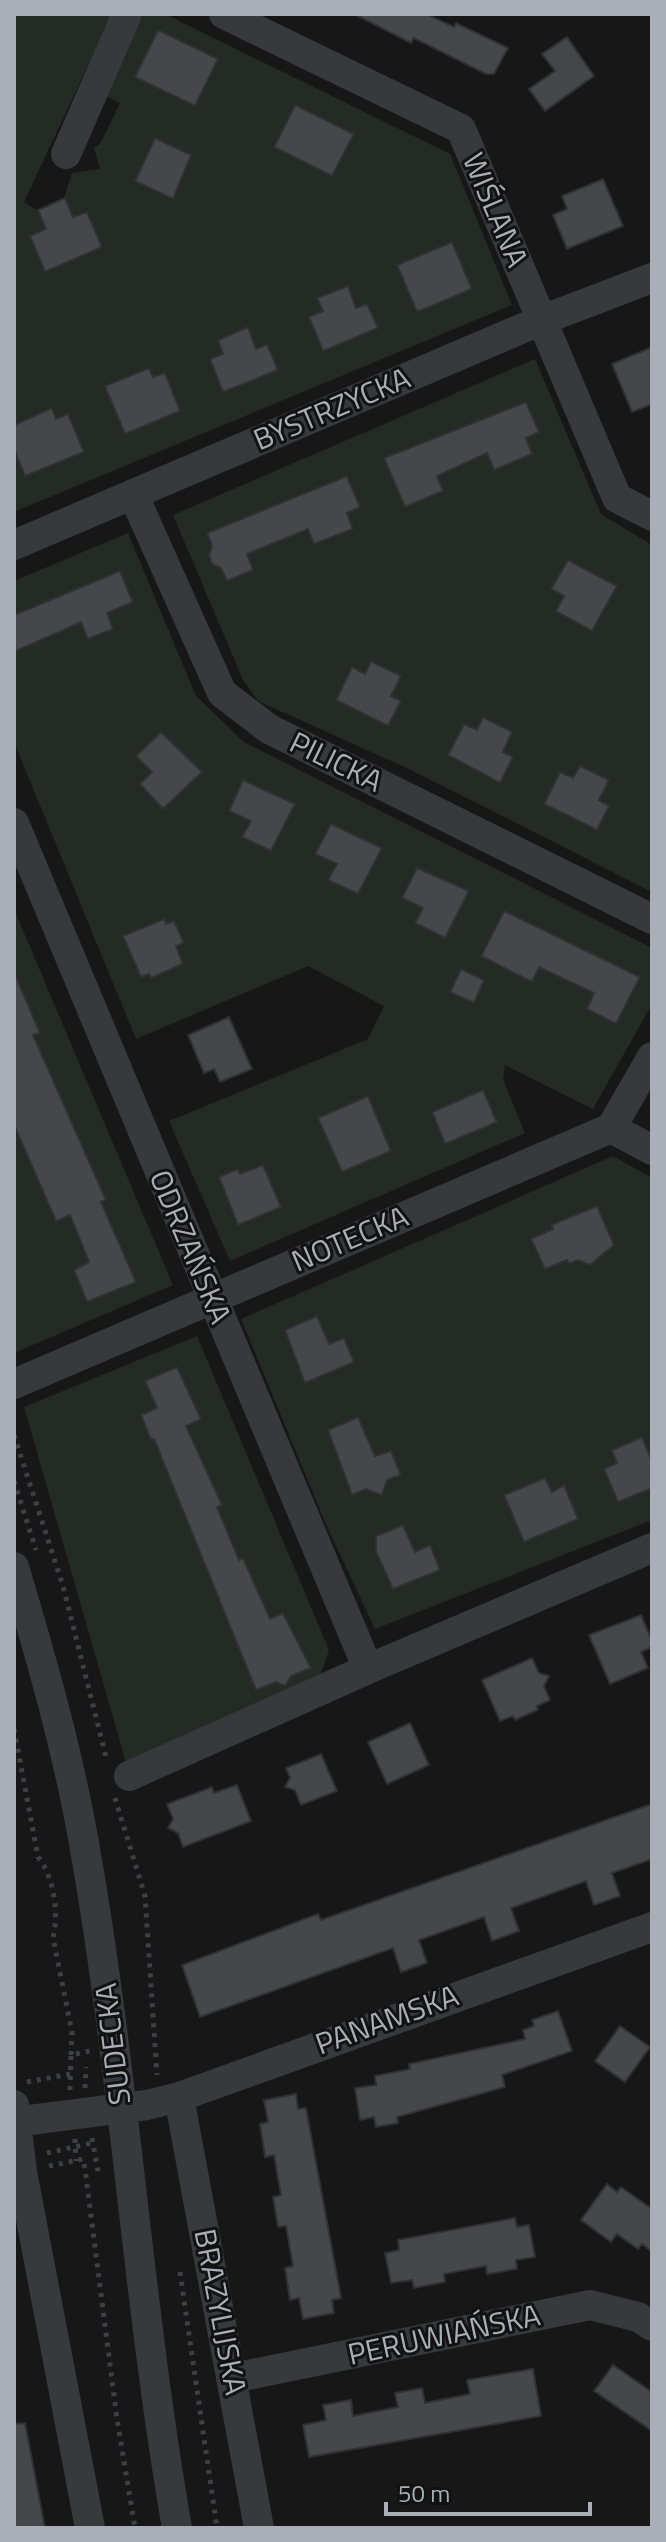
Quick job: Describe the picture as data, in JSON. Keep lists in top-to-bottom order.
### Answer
{
  "streets": {
    "street": [
      "WIŚLANA",
      "BYSTRZYCKA",
      "PILICKA",
      "NOTECKA",
      "ODRZAŃSKA",
      "PANAMSKA",
      "SUDECKA",
      "BRAZYLIJSKA",
      "PERUWIAŃSKA"
    ]
  },
  "crossings": [
    ["WIŚLANA", "BYSTRZYCKA"],
    ["BYSTRZYCKA", "PILICKA"],
    ["NOTECKA", "ODRZAŃSKA"],
    ["PANAMSKA", "SUDECKA"],
    ["PANAMSKA", "BRAZYLIJSKA"],
    ["BRAZYLIJSKA", "PERUWIAŃSKA"]
  ],
  "scale_bar": "50 m"
}
